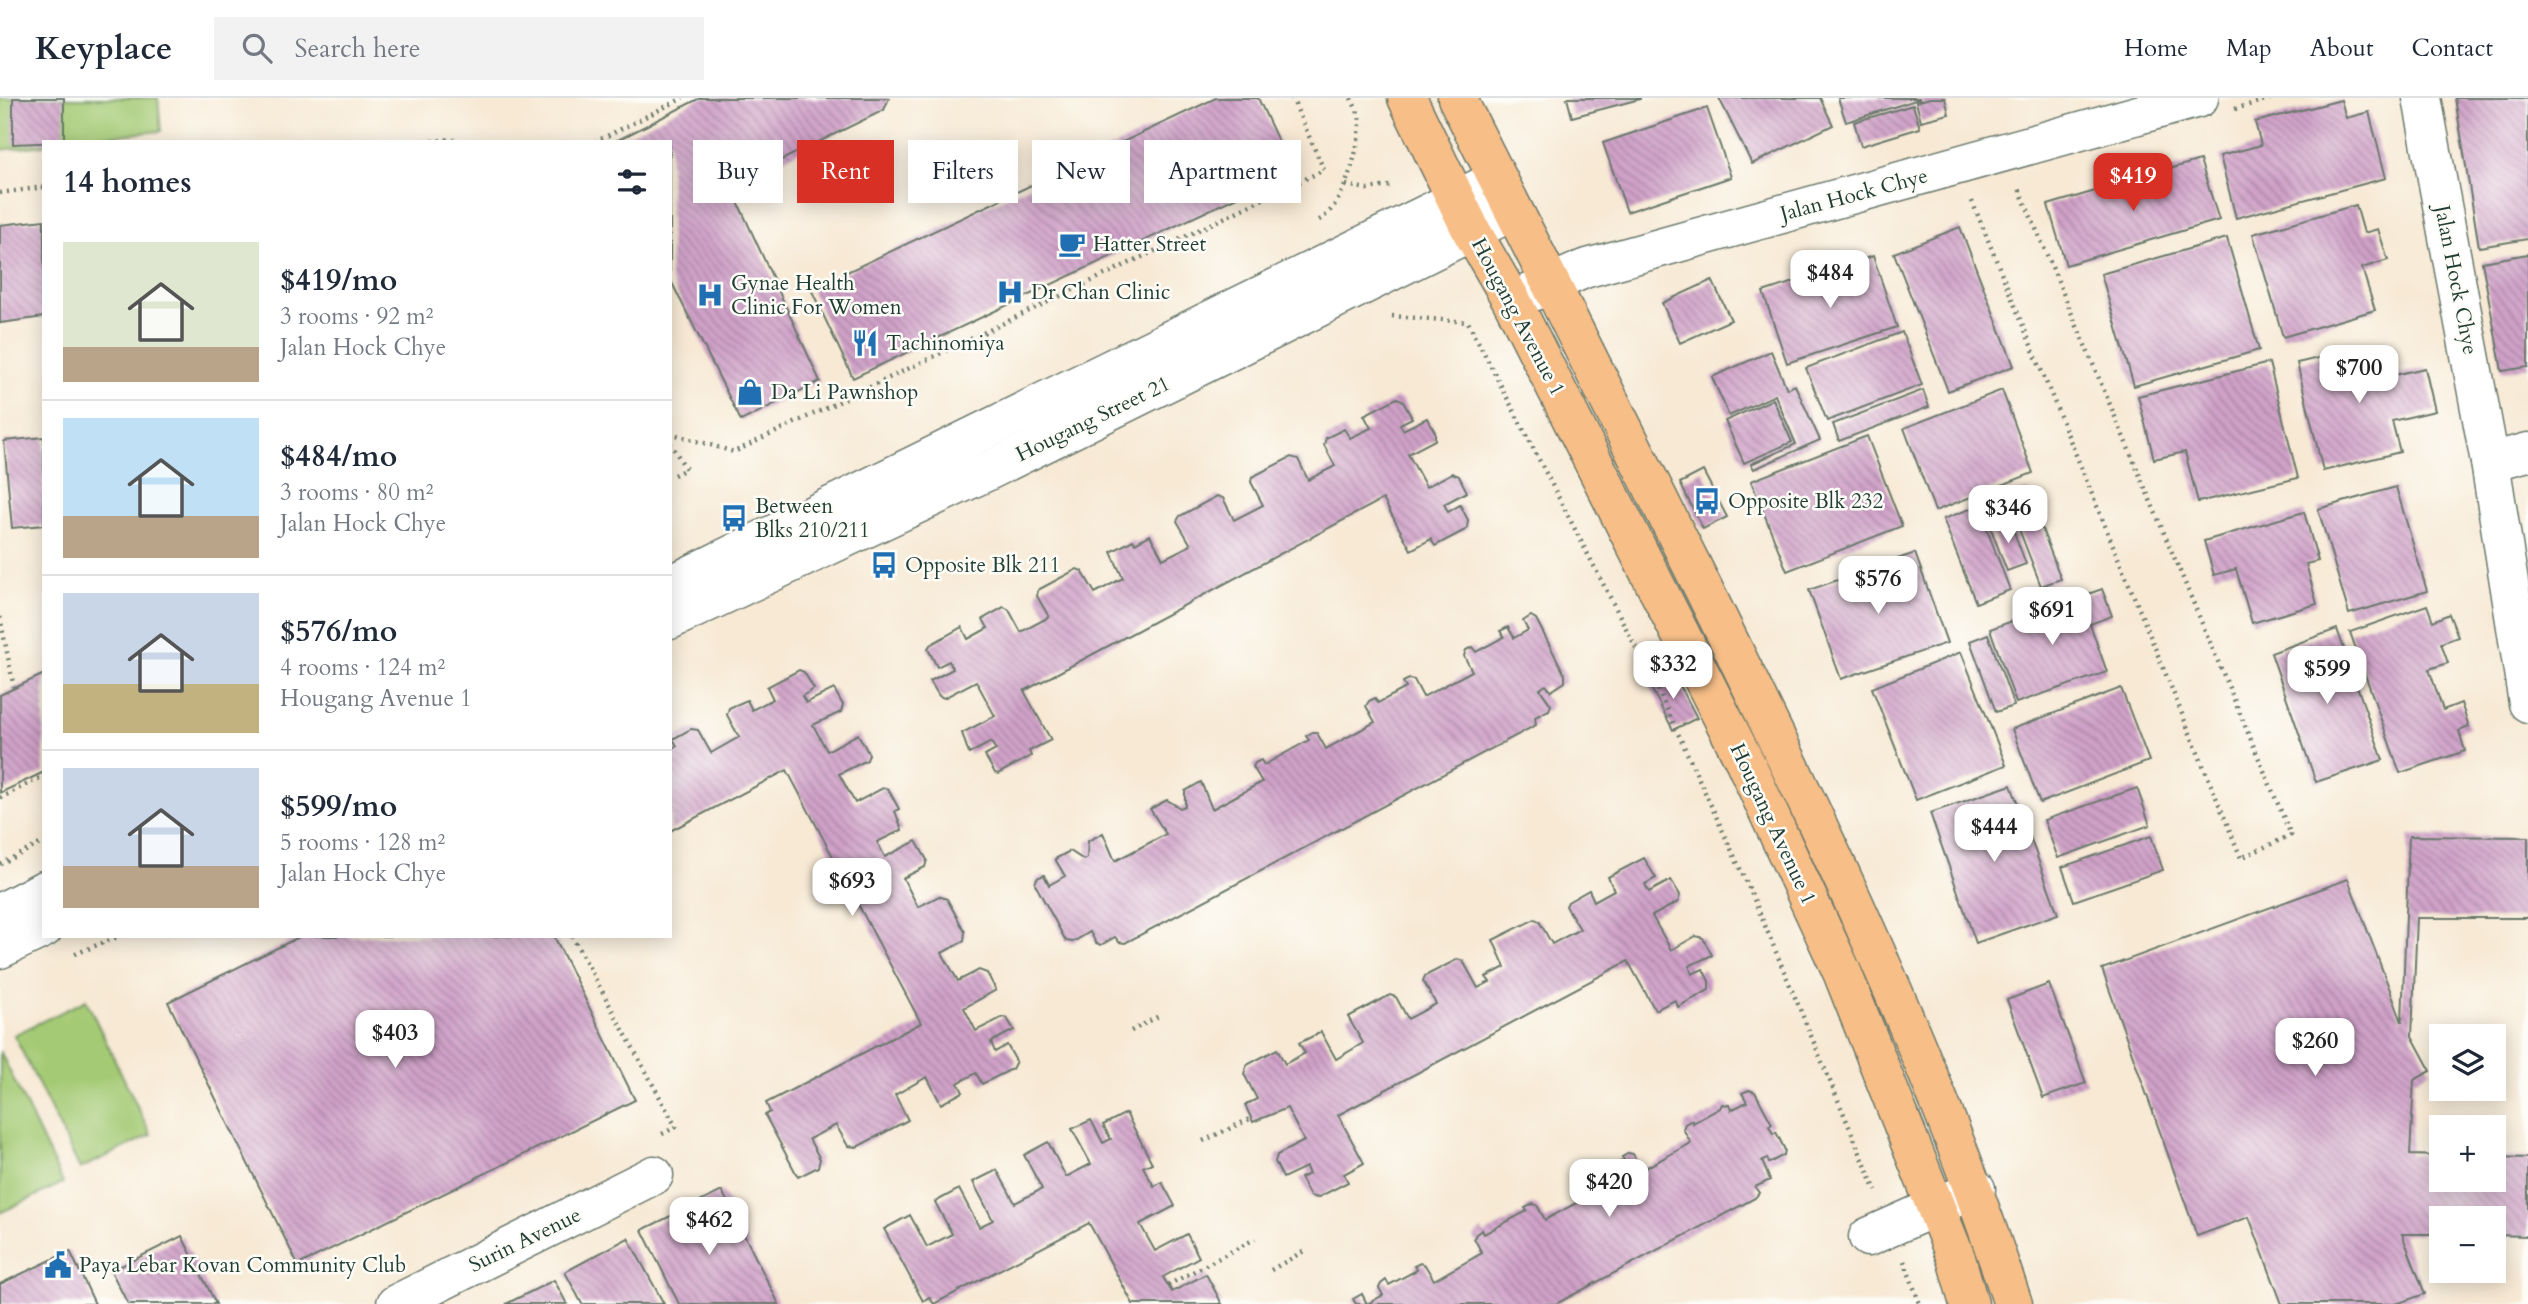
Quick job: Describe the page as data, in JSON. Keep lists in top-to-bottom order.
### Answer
{
  "streets": {
    "main road": ["Hougang Avenue 1"],
    "street": ["Jalan Hock Chye", "Hougang Street 21", "Surin Avenue"]
  },
  "crossings": [
    ["Jalan Hock Chye", "Hougang Avenue 1"],
    ["Hougang Avenue 1", "Hougang Street 21"]
  ],
  "places": {
    "cafe": ["Hatter Street"],
    "hospital": ["Dr Chan Clinic", "Gynae Health Clinic For Women"],
    "restaurant": ["Tachinomiya"],
    "shop": ["Da Li Pawnshop"],
    "bus stop": ["Opposite Blk 232", "Between Blks 210/211", "Opposite Blk 211"],
    "public building": ["Paya Lebar Kovan Community Club"]
  },
  "page": {
    "header": "Keyplace",
    "search": "Search here",
    "nav": [
      "Home",
      "Map",
      "About",
      "Contact"
    ],
    "chip": [
      "Buy",
      "Rent",
      "Filters",
      "New",
      "Apartment"
    ],
    "heading": "14 homes",
    "price": [
      "$419",
      "$484",
      "$700",
      "$346",
      "$576",
      "$691",
      "$332",
      "$599",
      "$444",
      "$693",
      "$403",
      "$260",
      "$420",
      "$462"
    ],
    "list": [
      {
        "name": "$419/mo",
        "note": "3 rooms · 92 m² · Jalan Hock Chye"
      },
      {
        "name": "$484/mo",
        "note": "3 rooms · 80 m² · Jalan Hock Chye"
      },
      {
        "name": "$576/mo",
        "note": "4 rooms · 124 m² · Hougang Avenue 1"
      },
      {
        "name": "$599/mo",
        "note": "5 rooms · 128 m² · Jalan Hock Chye"
      }
    ],
    "map_buttons": ["+", "−"]
  }
}
